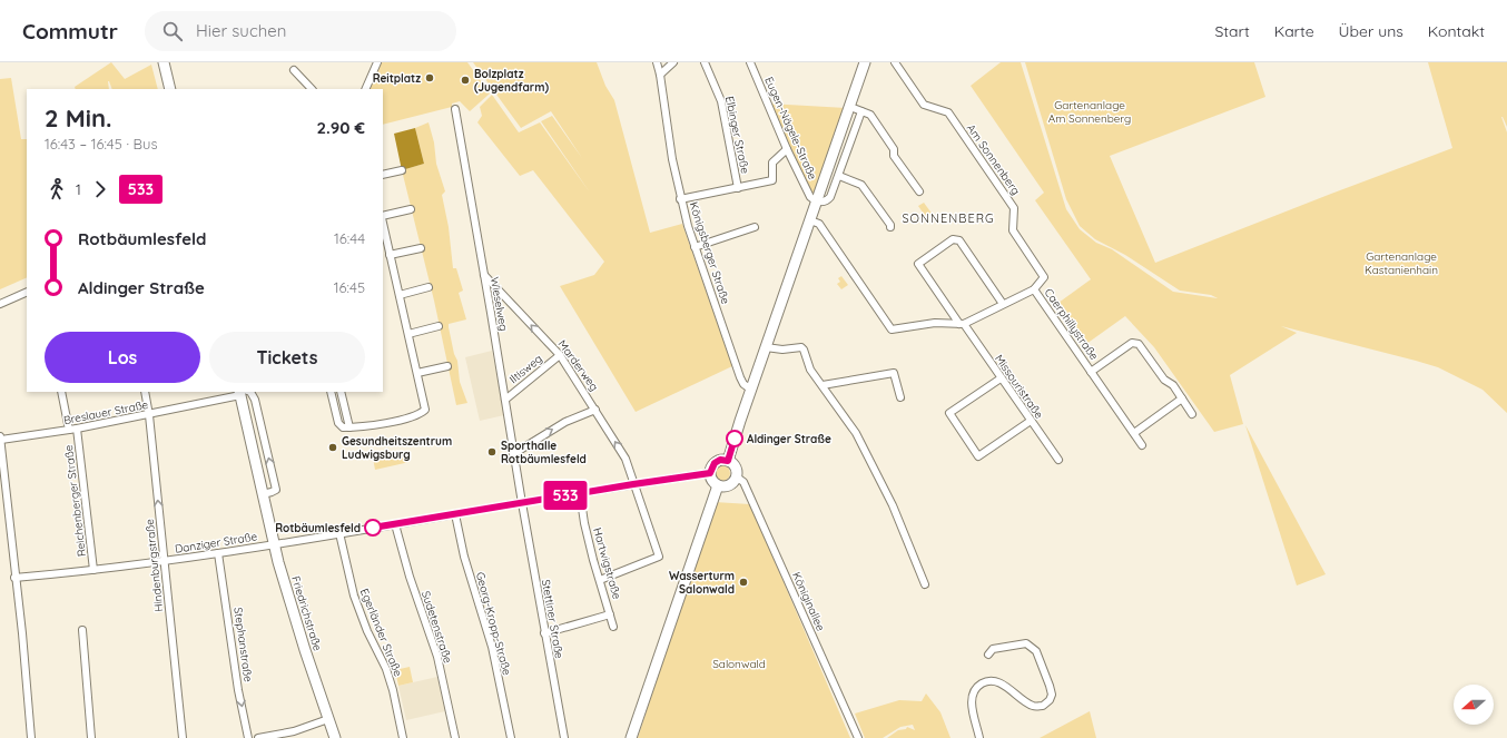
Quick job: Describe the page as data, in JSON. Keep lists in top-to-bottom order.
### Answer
{
  "streets": {
    "main road": ["Friedrichstraße"],
    "street": [
      "Eugen-Nägele-Straße",
      "Elbinger Straße",
      "Am Sonnenberg",
      "Königsberger Straße",
      "Wieselweg",
      "Caerphillystraße",
      "Marderweg",
      "Iltisweg",
      "Missouristraße",
      "Breslauer Straße",
      "Reichenberger Straße",
      "Danziger Straße",
      "Hartwigstraße",
      "Hindenburgstraße",
      "Königinallee",
      "Stettiner Straße",
      "Georg-Kropp-Straße",
      "Sudetenstraße",
      "Egerländer Straße",
      "Stephanstraße"
    ]
  },
  "crossings": [
    ["Am Sonnenberg", "Caerphillystraße"],
    ["Wieselweg", "Marderweg"],
    ["Wieselweg", "Iltisweg"],
    ["Wieselweg", "Danziger Straße"],
    ["Wieselweg", "Stettiner Straße"],
    ["Marderweg", "Iltisweg"],
    ["Marderweg", "Danziger Straße"],
    ["Marderweg", "Hartwigstraße"],
    ["Breslauer Straße", "Reichenberger Straße"],
    ["Breslauer Straße", "Hindenburgstraße"],
    ["Breslauer Straße", "Friedrichstraße"],
    ["Reichenberger Straße", "Danziger Straße"],
    ["Danziger Straße", "Hartwigstraße"],
    ["Danziger Straße", "Hindenburgstraße"],
    ["Danziger Straße", "Königinallee"],
    ["Danziger Straße", "Friedrichstraße"],
    ["Danziger Straße", "Stettiner Straße"],
    ["Danziger Straße", "Georg-Kropp-Straße"],
    ["Danziger Straße", "Sudetenstraße"],
    ["Danziger Straße", "Egerländer Straße"],
    ["Danziger Straße", "Stephanstraße"],
    ["Hartwigstraße", "Stettiner Straße"]
  ],
  "one_way": ["Marderweg", "Hindenburgstraße", "Stephanstraße"],
  "districts": ["SONNENBERG"],
  "parks": ["Gartenanlage Am Sonnenberg", "Gartenanlage Kastanienhain", "Salonwald"],
  "places": [
    "Reitplatz",
    "Bolzplatz (Jugendfarm)",
    "Aldinger Straße",
    "Gesundheitszentrum Ludwigsburg",
    "Sporthalle Rotbäumlesfeld",
    "Rotbäumlesfeld",
    "Wasserturm Salonwald"
  ],
  "lines": ["bus line 533"],
  "north": "left",
  "page": {
    "header": "Commutr",
    "search": "Hier suchen",
    "nav": [
      "Start",
      "Karte",
      "Über uns",
      "Kontakt"
    ],
    "on_map": "533",
    "heading": ["2 Min.", "16:43 – 16:45 · Bus", "2.90 €"],
    "legs": ["1", "533"],
    "list": [
      {
        "name": "Rotbäumlesfeld",
        "value": "16:44"
      },
      {
        "name": "Aldinger Straße",
        "value": "16:45"
      }
    ],
    "buttons": ["Los", "Tickets"]
  }
}
